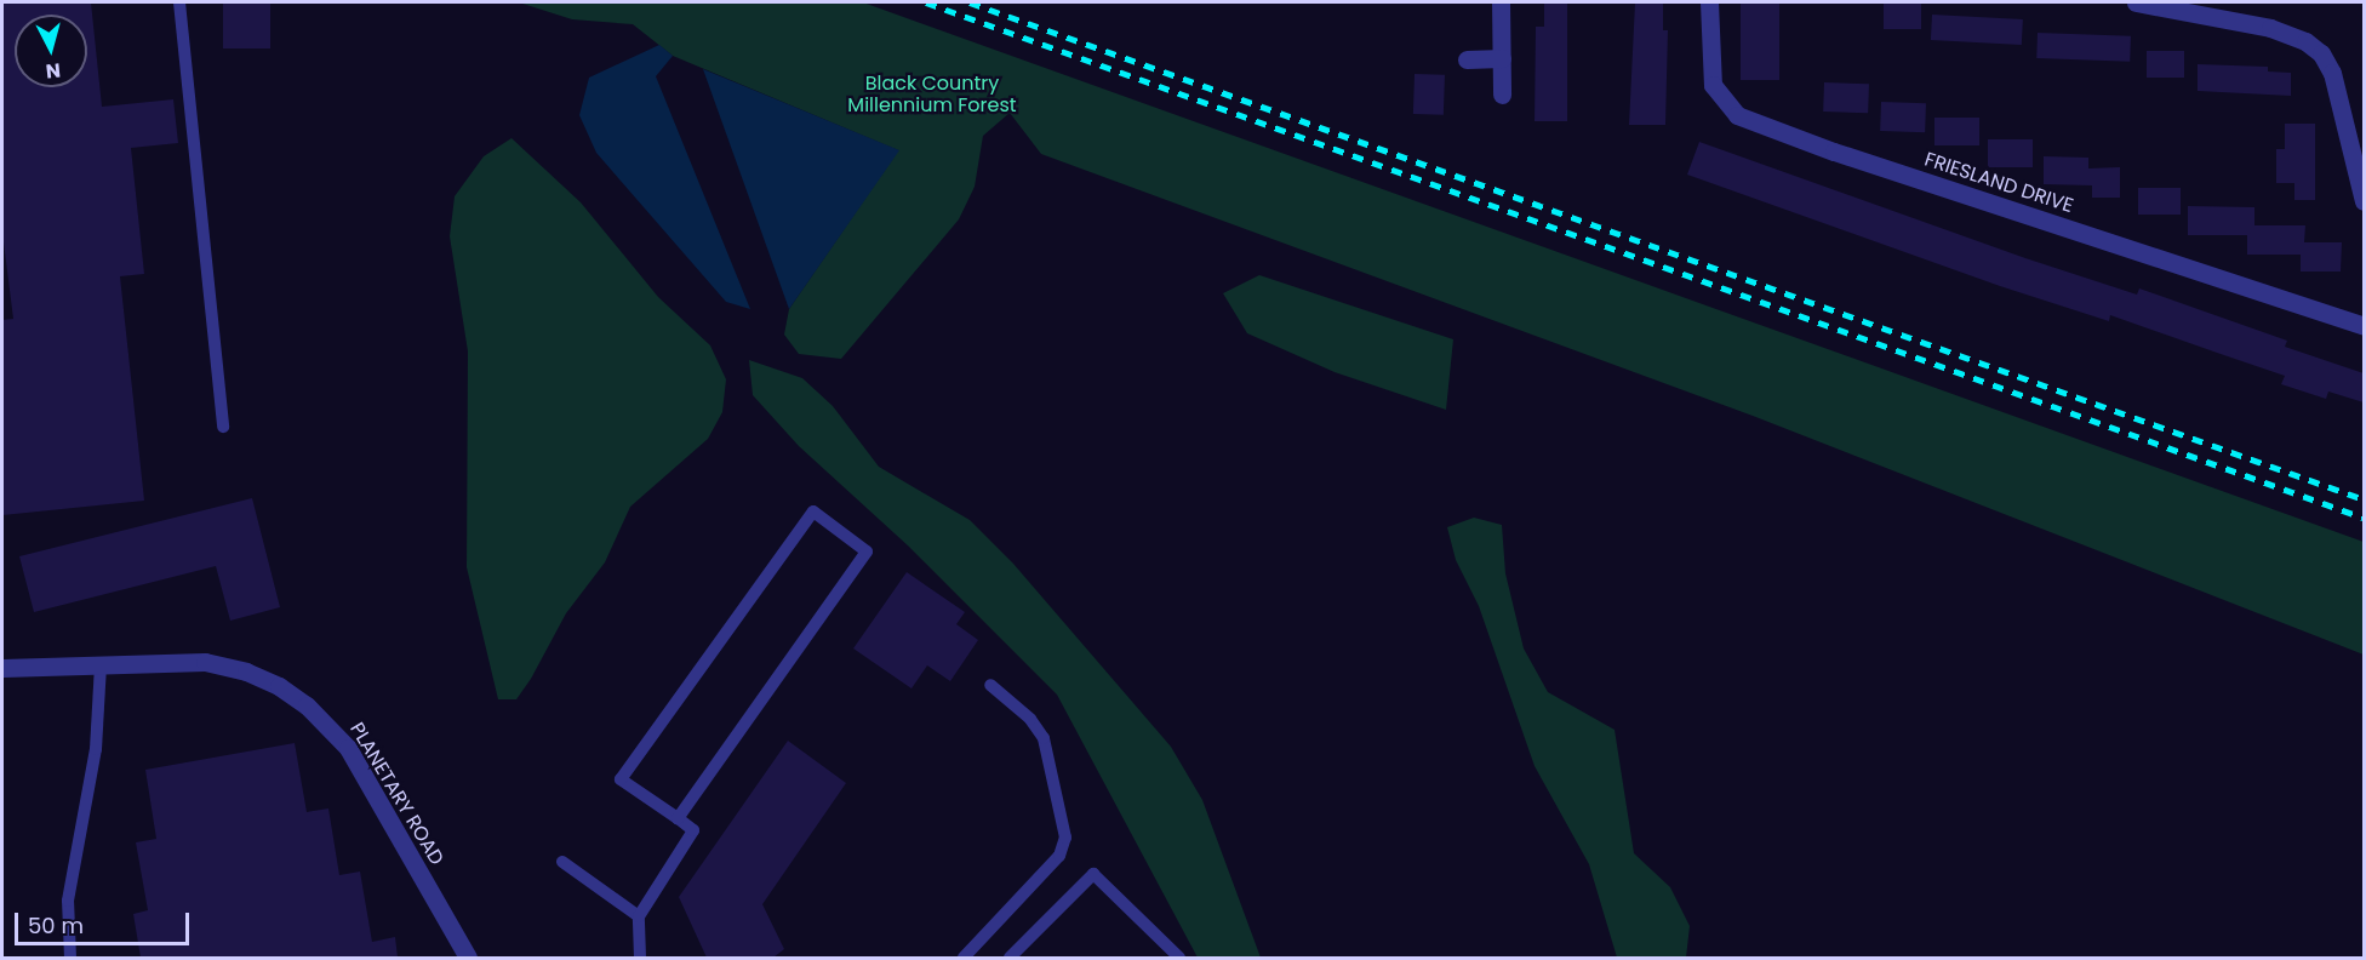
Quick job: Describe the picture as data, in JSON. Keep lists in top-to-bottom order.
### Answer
{
  "streets": {
    "street": ["FRIESLAND DRIVE", "PLANETARY ROAD"]
  },
  "parks": ["Black Country Millennium Forest"],
  "scale_bar": "50 m",
  "north": "bottom"
}
